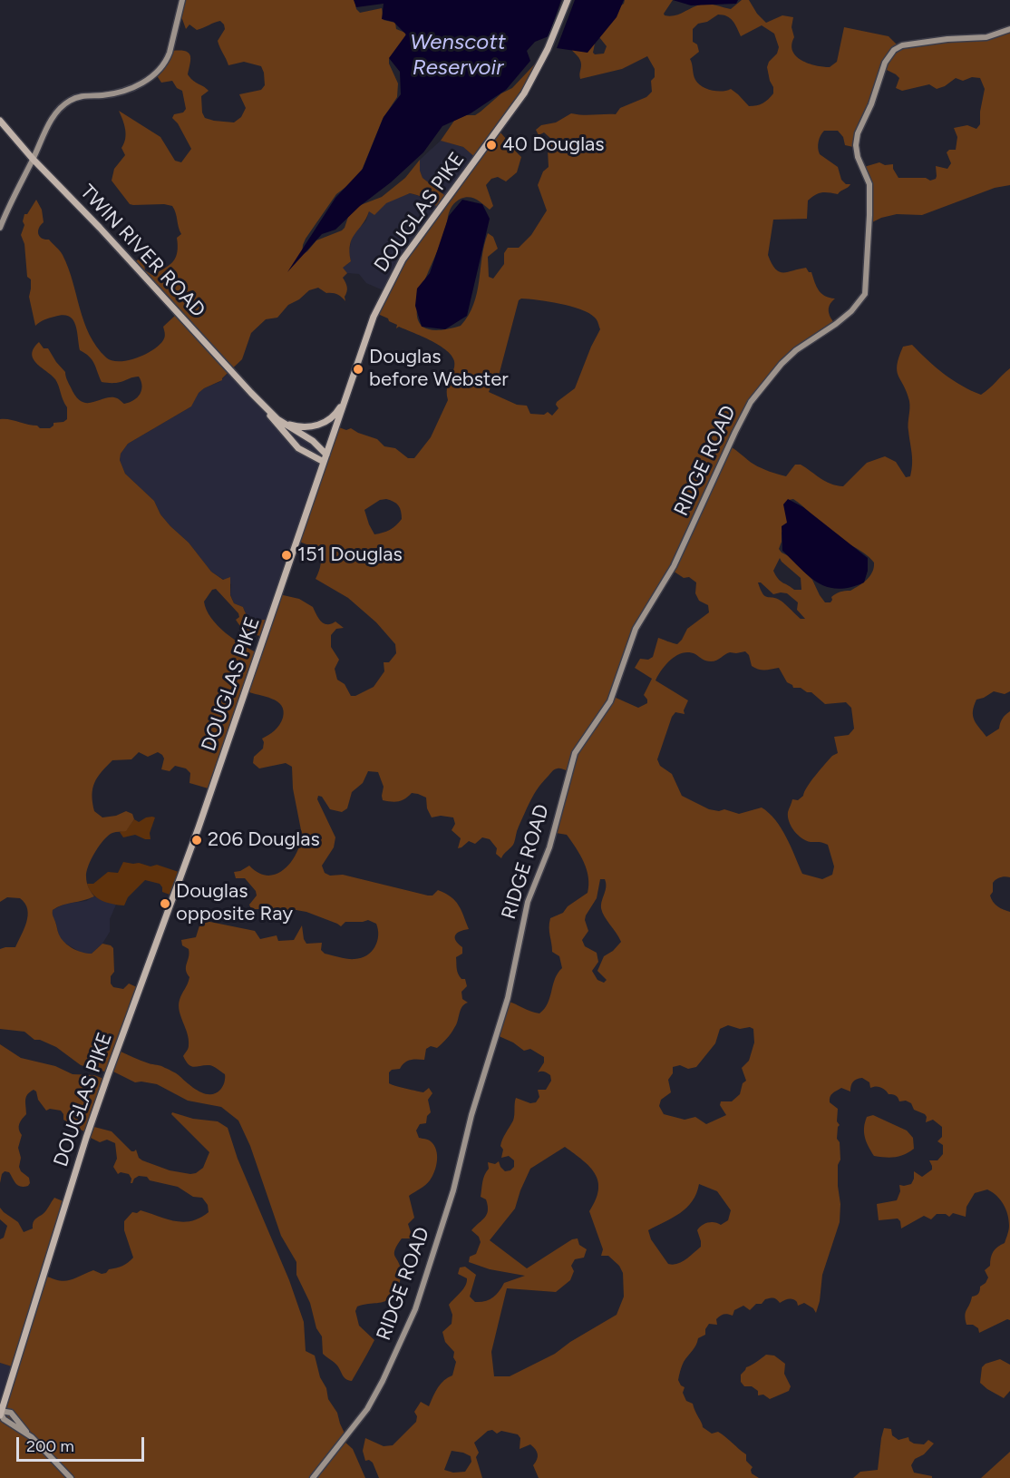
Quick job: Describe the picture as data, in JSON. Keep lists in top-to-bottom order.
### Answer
{
  "streets": {
    "main road": ["DOUGLAS PIKE", "TWIN RIVER ROAD"],
    "street": ["RIDGE ROAD"]
  },
  "crossings": [
    ["DOUGLAS PIKE", "TWIN RIVER ROAD"]
  ],
  "water": ["Wenscott Reservoir"],
  "places": [
    "40 Douglas",
    "Douglas before Webster",
    "151 Douglas",
    "206 Douglas",
    "Douglas opposite Ray"
  ],
  "scale_bar": "200 m"
}
